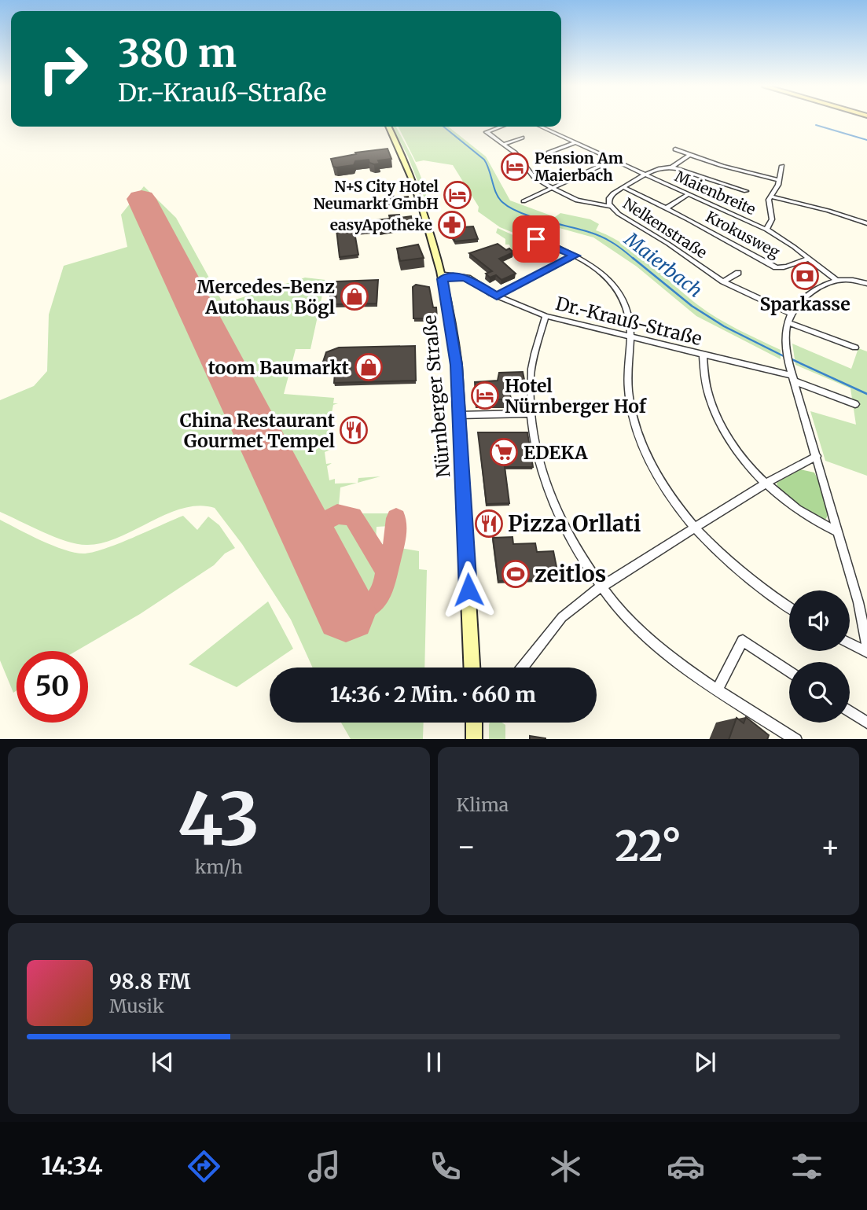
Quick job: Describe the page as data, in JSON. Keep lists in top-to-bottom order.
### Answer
{
  "streets": {
    "main road": ["Nürnberger Straße"],
    "street": [
      "Maienbreite",
      "Nelkenstraße",
      "Krokusweg",
      "Dr.-Krauß-Straße"
    ]
  },
  "crossings": [
    ["Maienbreite", "Nelkenstraße"],
    ["Maienbreite", "Krokusweg"],
    ["Nelkenstraße", "Krokusweg"],
    ["Dr.-Krauß-Straße", "Nürnberger Straße"]
  ],
  "water": ["Maierbach"],
  "places": {
    "hotel": ["Pension Am Maierbach", "N+S City Hotel Neumarkt GmbH", "Hotel Nürnberger Hof"],
    "pharmacy": ["easyApotheke"],
    "bank": ["Sparkasse"],
    "shop": ["Mercedes-Benz Autohaus Bögl", "toom Baumarkt"],
    "restaurant": ["China Restaurant Gourmet Tempel", "Pizza Orllati"],
    "supermarket": ["EDEKA"],
    "sports": ["zeitlos"]
  },
  "page": {
    "turn": ["380 m", "Dr.-Krauß-Straße"],
    "limit": "50",
    "trip": "14:36 · 2 Min. · 660 m",
    "tile": [
      ["43", "km/h"],
      "Klima"
    ],
    "heat": ["−", "22°", "+"],
    "song": ["98.8 FM", "Musik"],
    "tabs": "14:34"
  }
}
